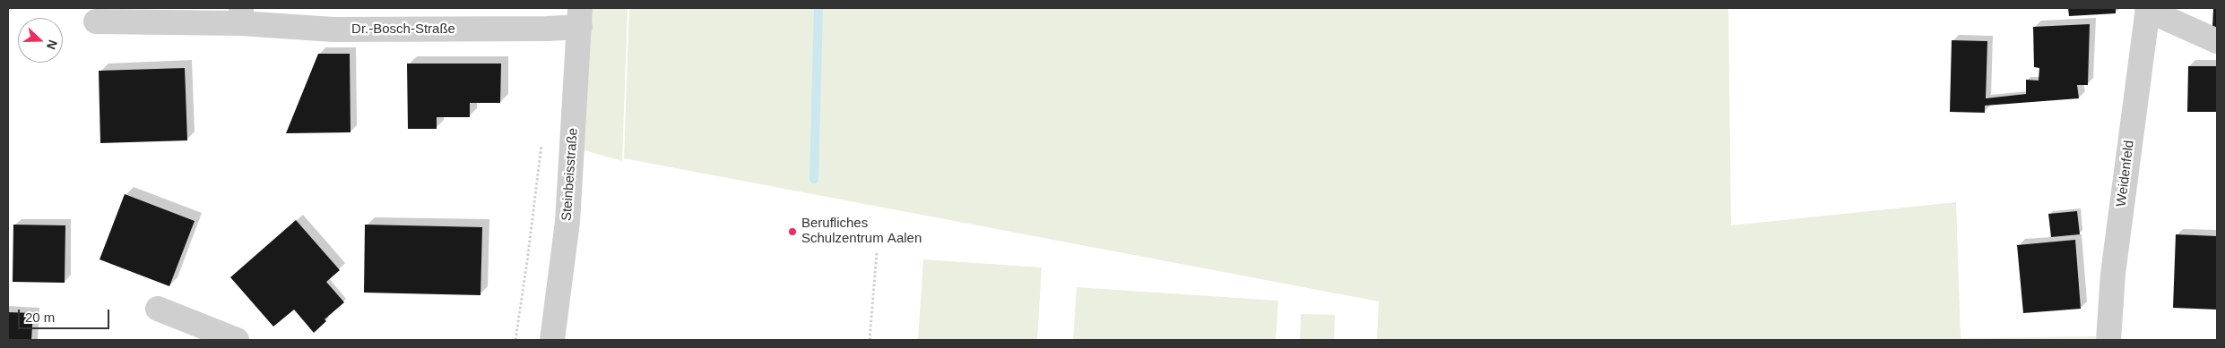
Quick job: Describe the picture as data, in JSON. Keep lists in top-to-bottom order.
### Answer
{
  "streets": {
    "street": ["Dr.-Bosch-Straße", "Weidenfeld", "Steinbeisstraße"]
  },
  "crossings": [
    ["Dr.-Bosch-Straße", "Steinbeisstraße"]
  ],
  "places": ["Berufliches Schulzentrum Aalen"],
  "scale_bar": "20 m",
  "north": "right"
}
